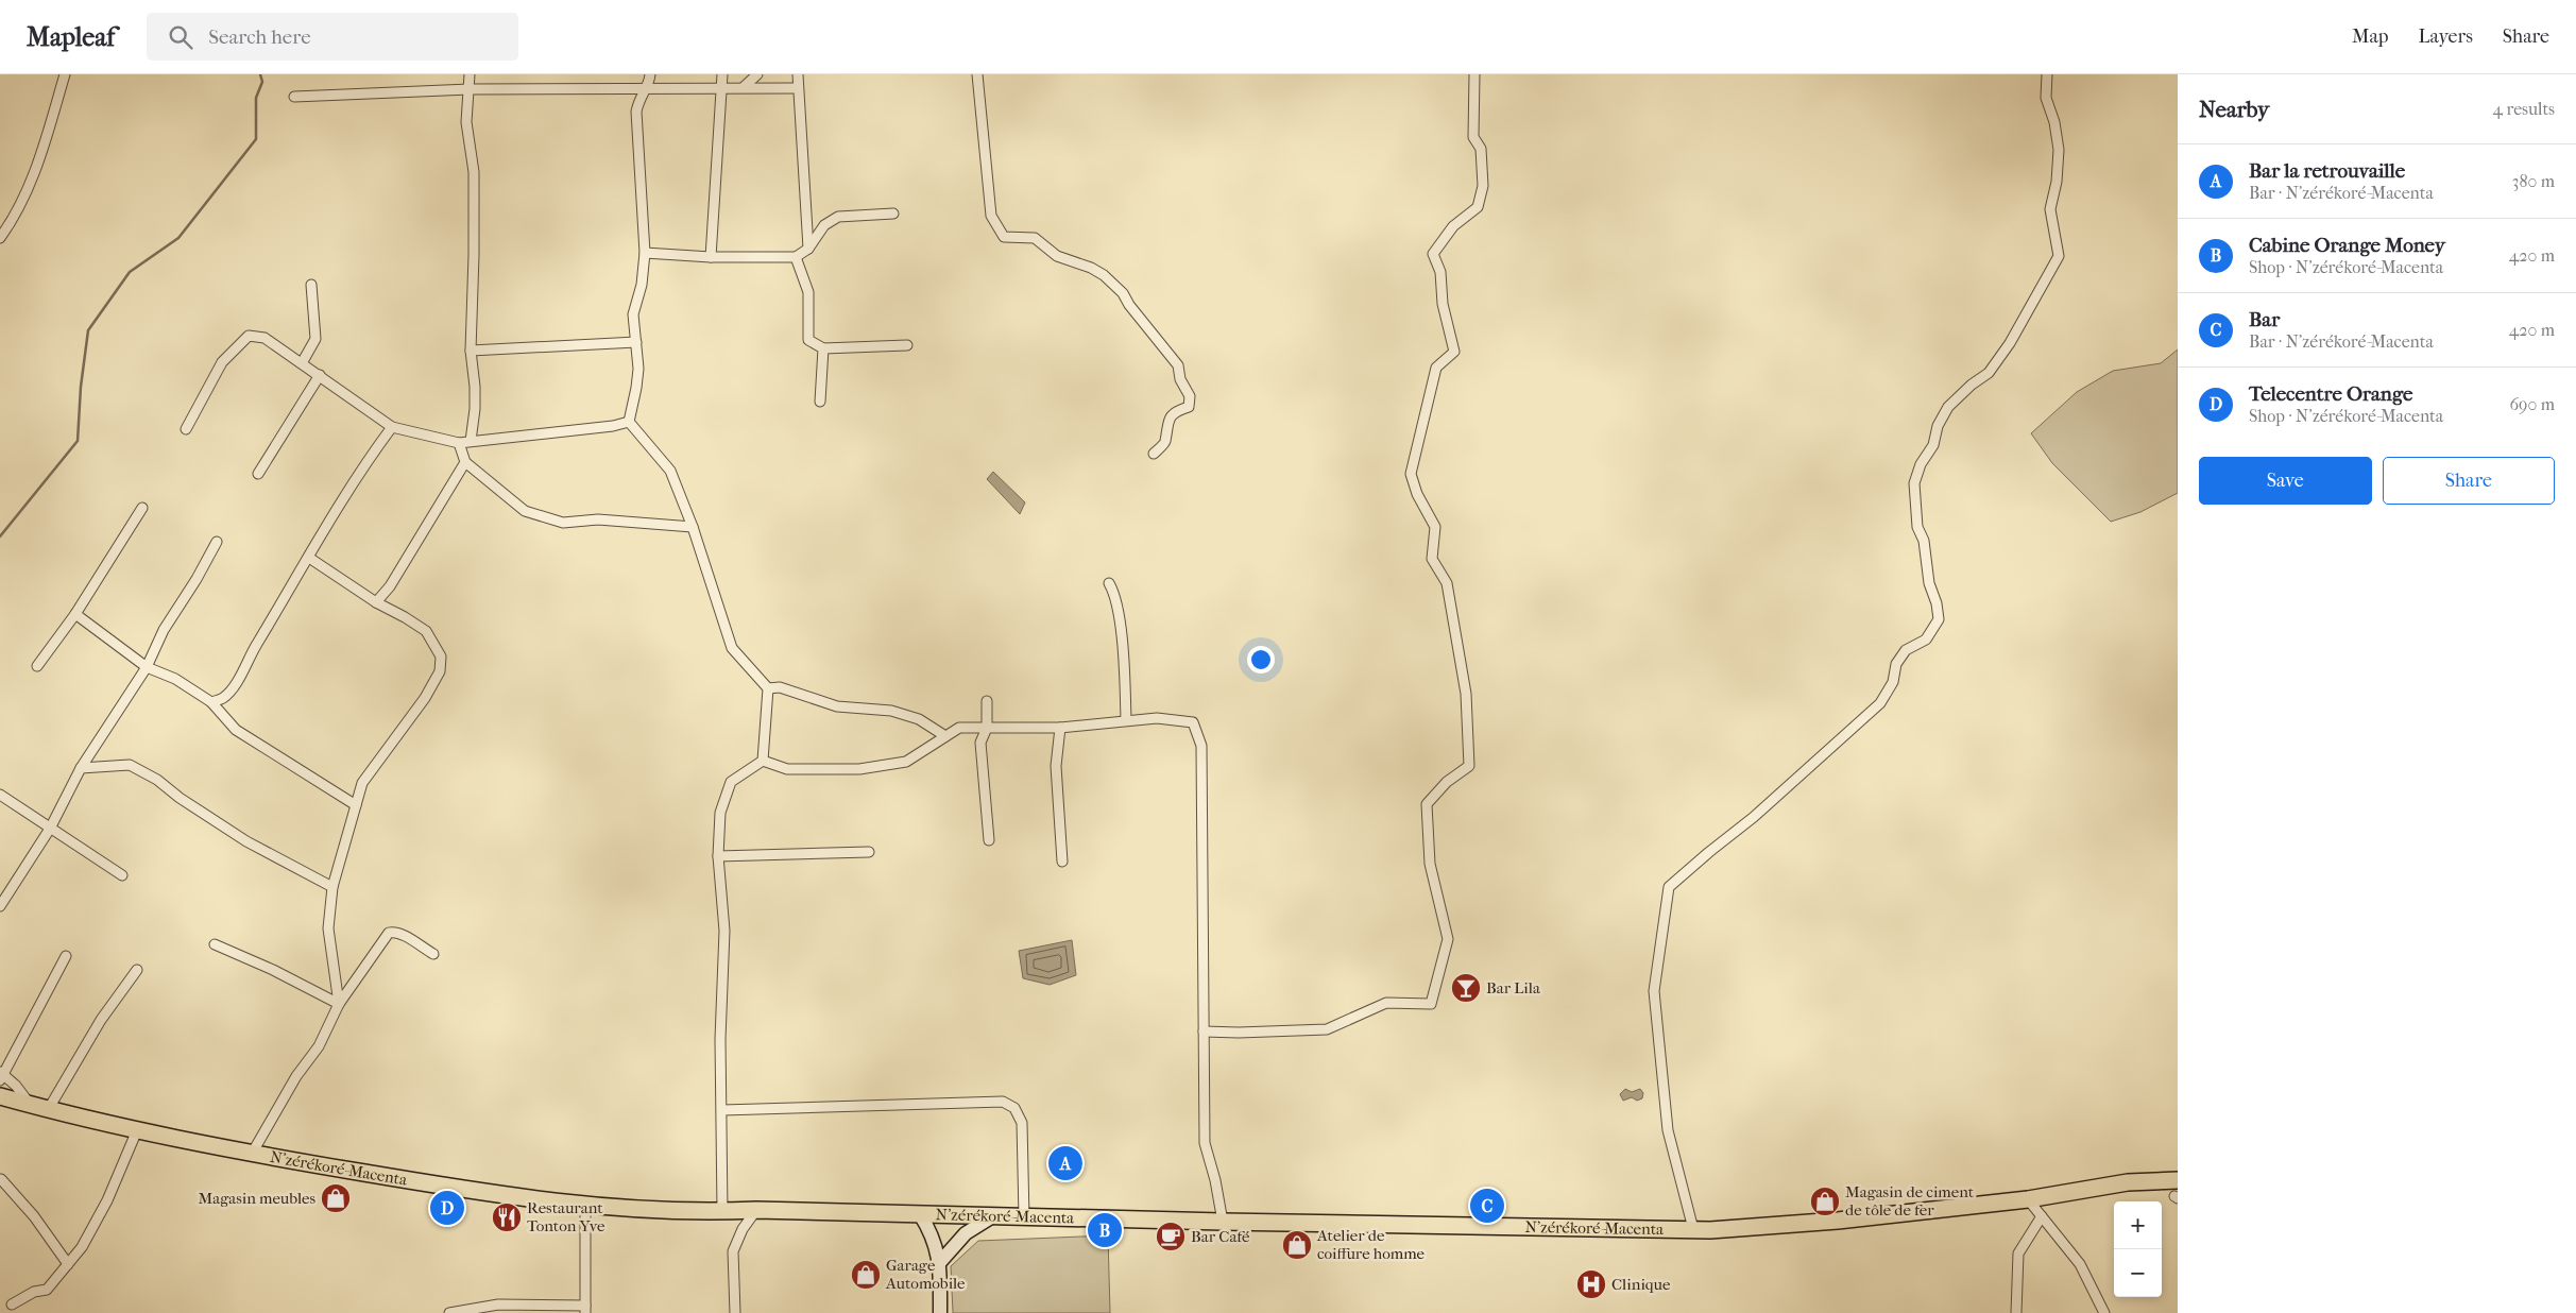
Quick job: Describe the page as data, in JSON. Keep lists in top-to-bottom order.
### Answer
{
  "streets": {
    "highway": ["N'zérékoré-Macenta"]
  },
  "places": {
    "bar": ["Bar Lila"],
    "shop": [
      "Magasin meubles",
      "Magasin de ciment de tôle de fer",
      "Atelier de coiffure homme",
      "Garage Automobile"
    ],
    "restaurant": ["Restaurant Tonton Yve"],
    "cafe": ["Bar Café"],
    "hospital": ["Clinique"]
  },
  "page": {
    "header": "Mapleaf",
    "search": "Search here",
    "nav": ["Map", "Layers", "Share"],
    "heading": ["Nearby", "4 results"],
    "list": [
      {
        "mark": "A",
        "name": "Bar la retrouvaille",
        "note": "Bar · N'zérékoré-Macenta",
        "value": "380 m"
      },
      {
        "mark": "B",
        "name": "Cabine Orange Money",
        "note": "Shop · N'zérékoré-Macenta",
        "value": "420 m"
      },
      {
        "mark": "C",
        "name": "Bar",
        "note": "Bar · N'zérékoré-Macenta",
        "value": "420 m"
      },
      {
        "mark": "D",
        "name": "Telecentre Orange",
        "note": "Shop · N'zérékoré-Macenta",
        "value": "690 m"
      }
    ],
    "buttons": ["Save", "Share"],
    "pins": [
      "A",
      "C",
      "D",
      "B"
    ],
    "map_buttons": ["+", "−"]
  }
}
